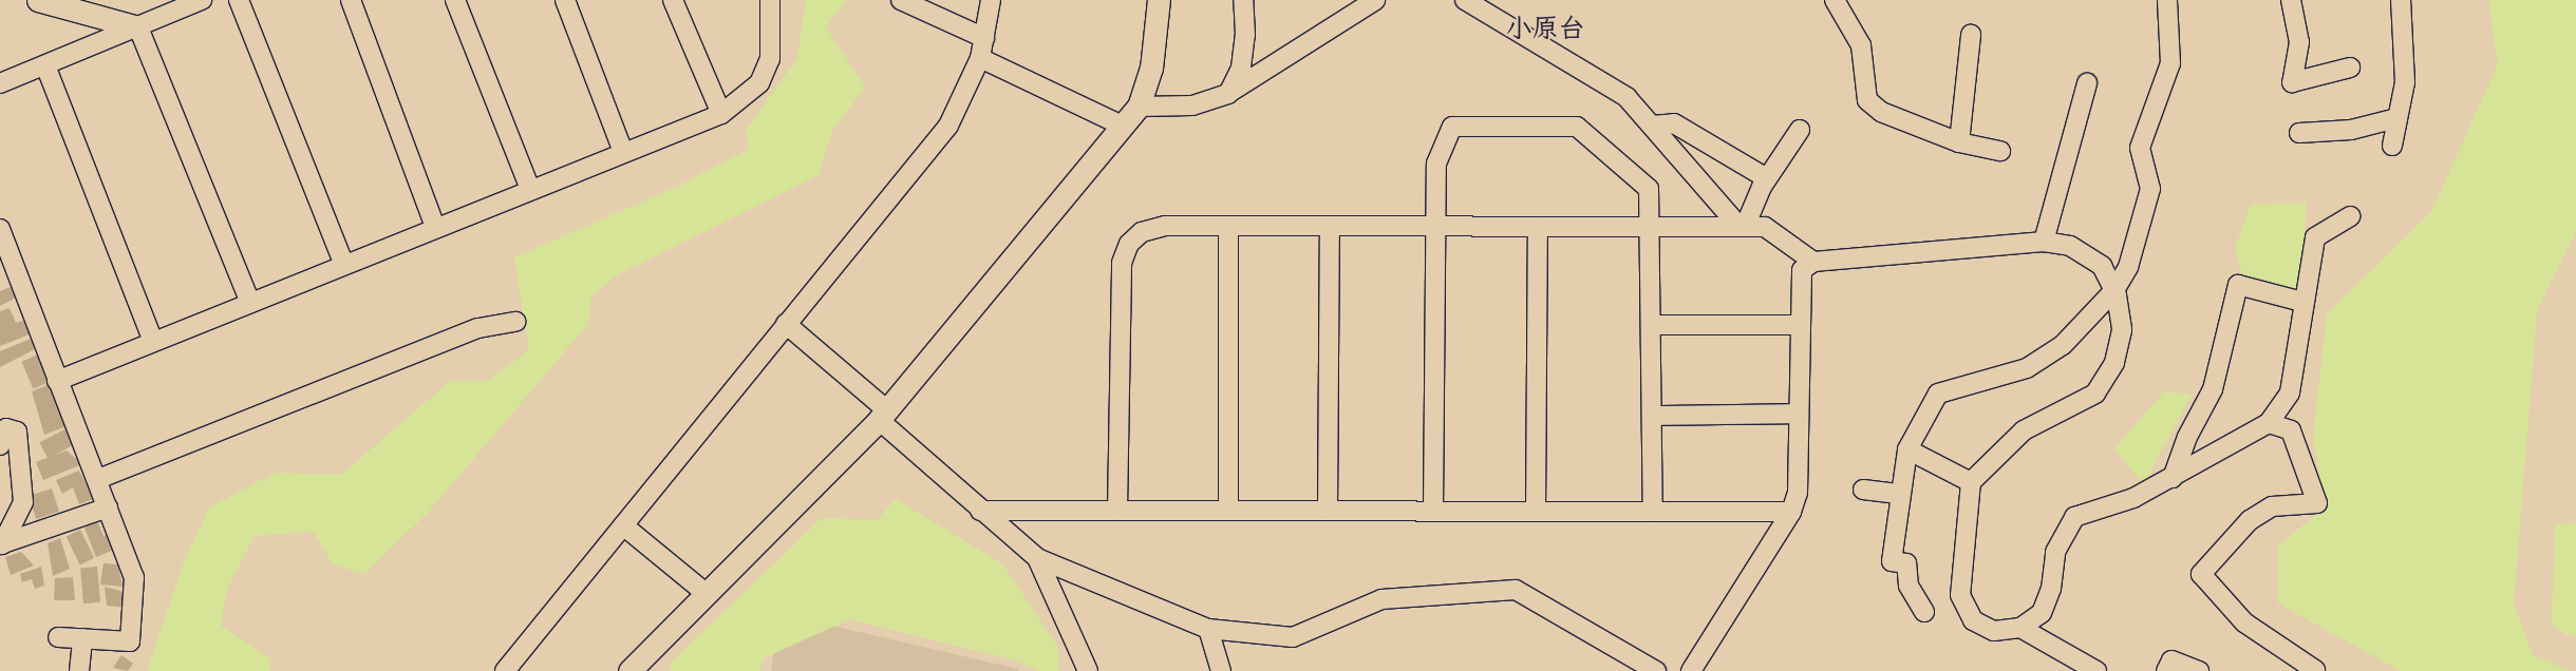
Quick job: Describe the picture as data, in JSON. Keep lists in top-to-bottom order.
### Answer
{
  "districts": ["小原台"]
}
